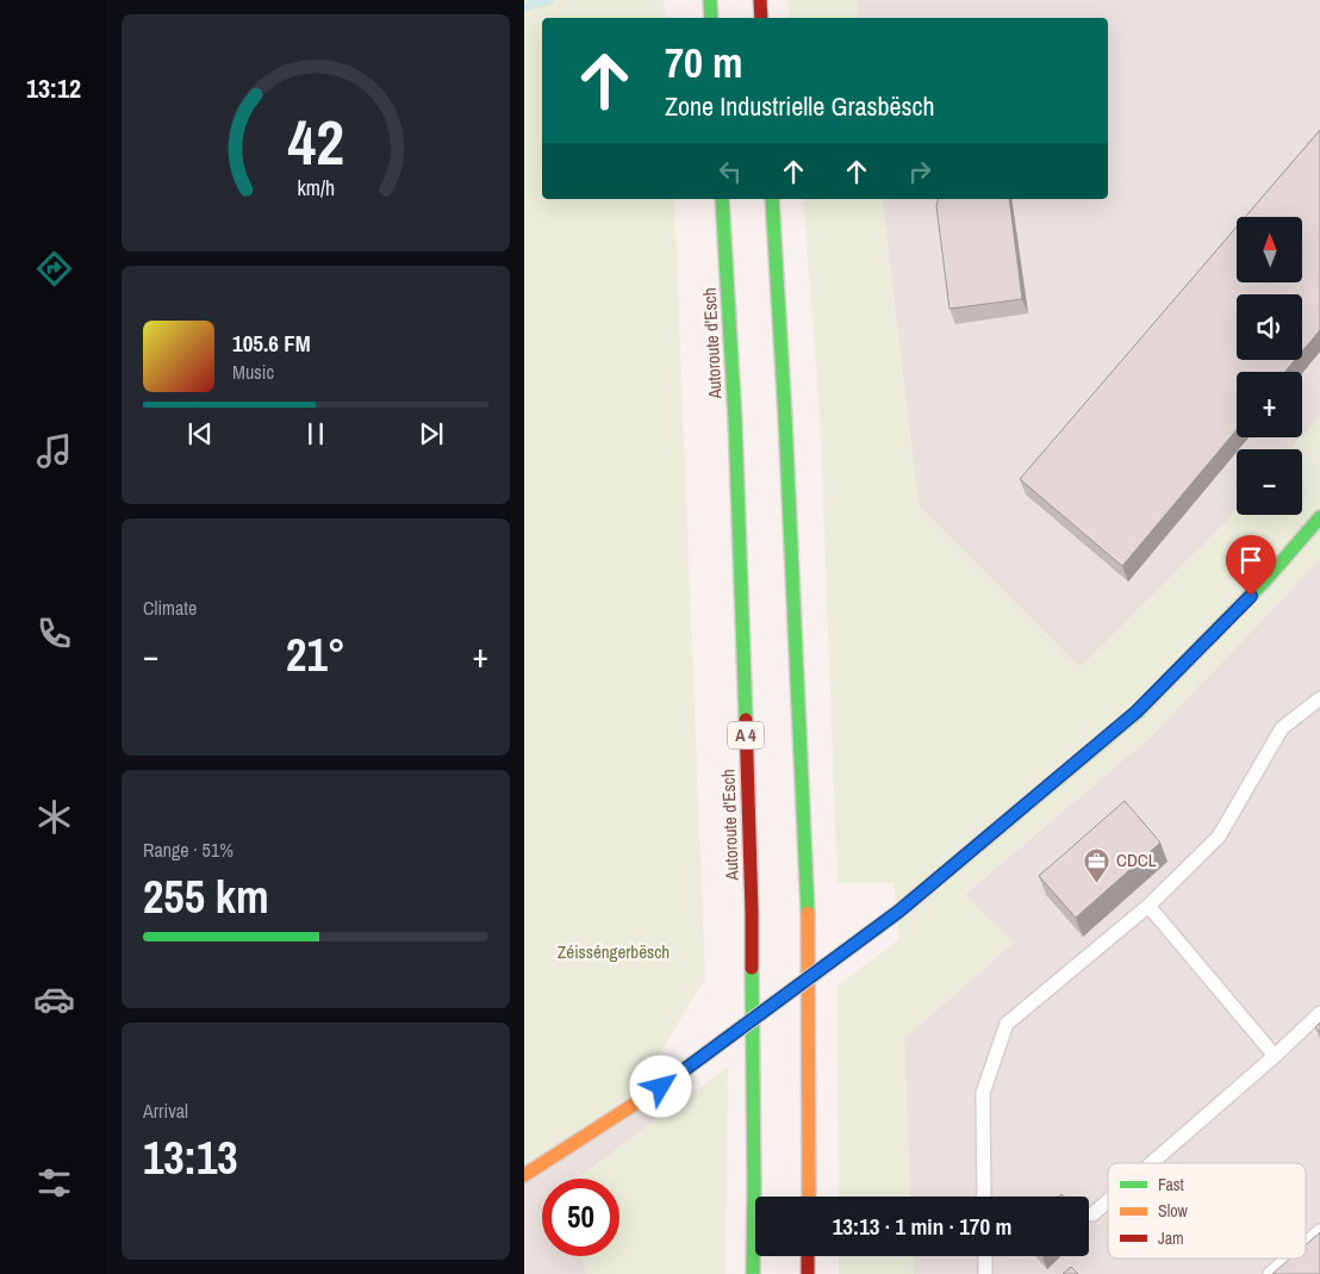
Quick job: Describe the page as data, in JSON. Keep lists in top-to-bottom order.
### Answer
{
  "streets": {
    "main road": ["Autoroute d'Esch", "A 4"]
  },
  "parks": ["Zéisséngerbësch"],
  "places": {
    "office": ["CDCL"]
  },
  "legend": ["Fast", "Slow", "Jam"],
  "north": "top",
  "page": {
    "tabs": "13:12",
    "turn": ["70 m", "Zone Industrielle Grasbësch"],
    "map_buttons": ["+", "−"],
    "song": ["105.6 FM", "Music"],
    "tile": [
      "Climate",
      ["Range · 51%", "255 km"],
      ["Arrival", "13:13"]
    ],
    "heat": ["−", "21°", "+"],
    "limit": "50",
    "trip": "13:13 · 1 min · 170 m",
    "gauge": ["42", "km/h"]
  }
}
